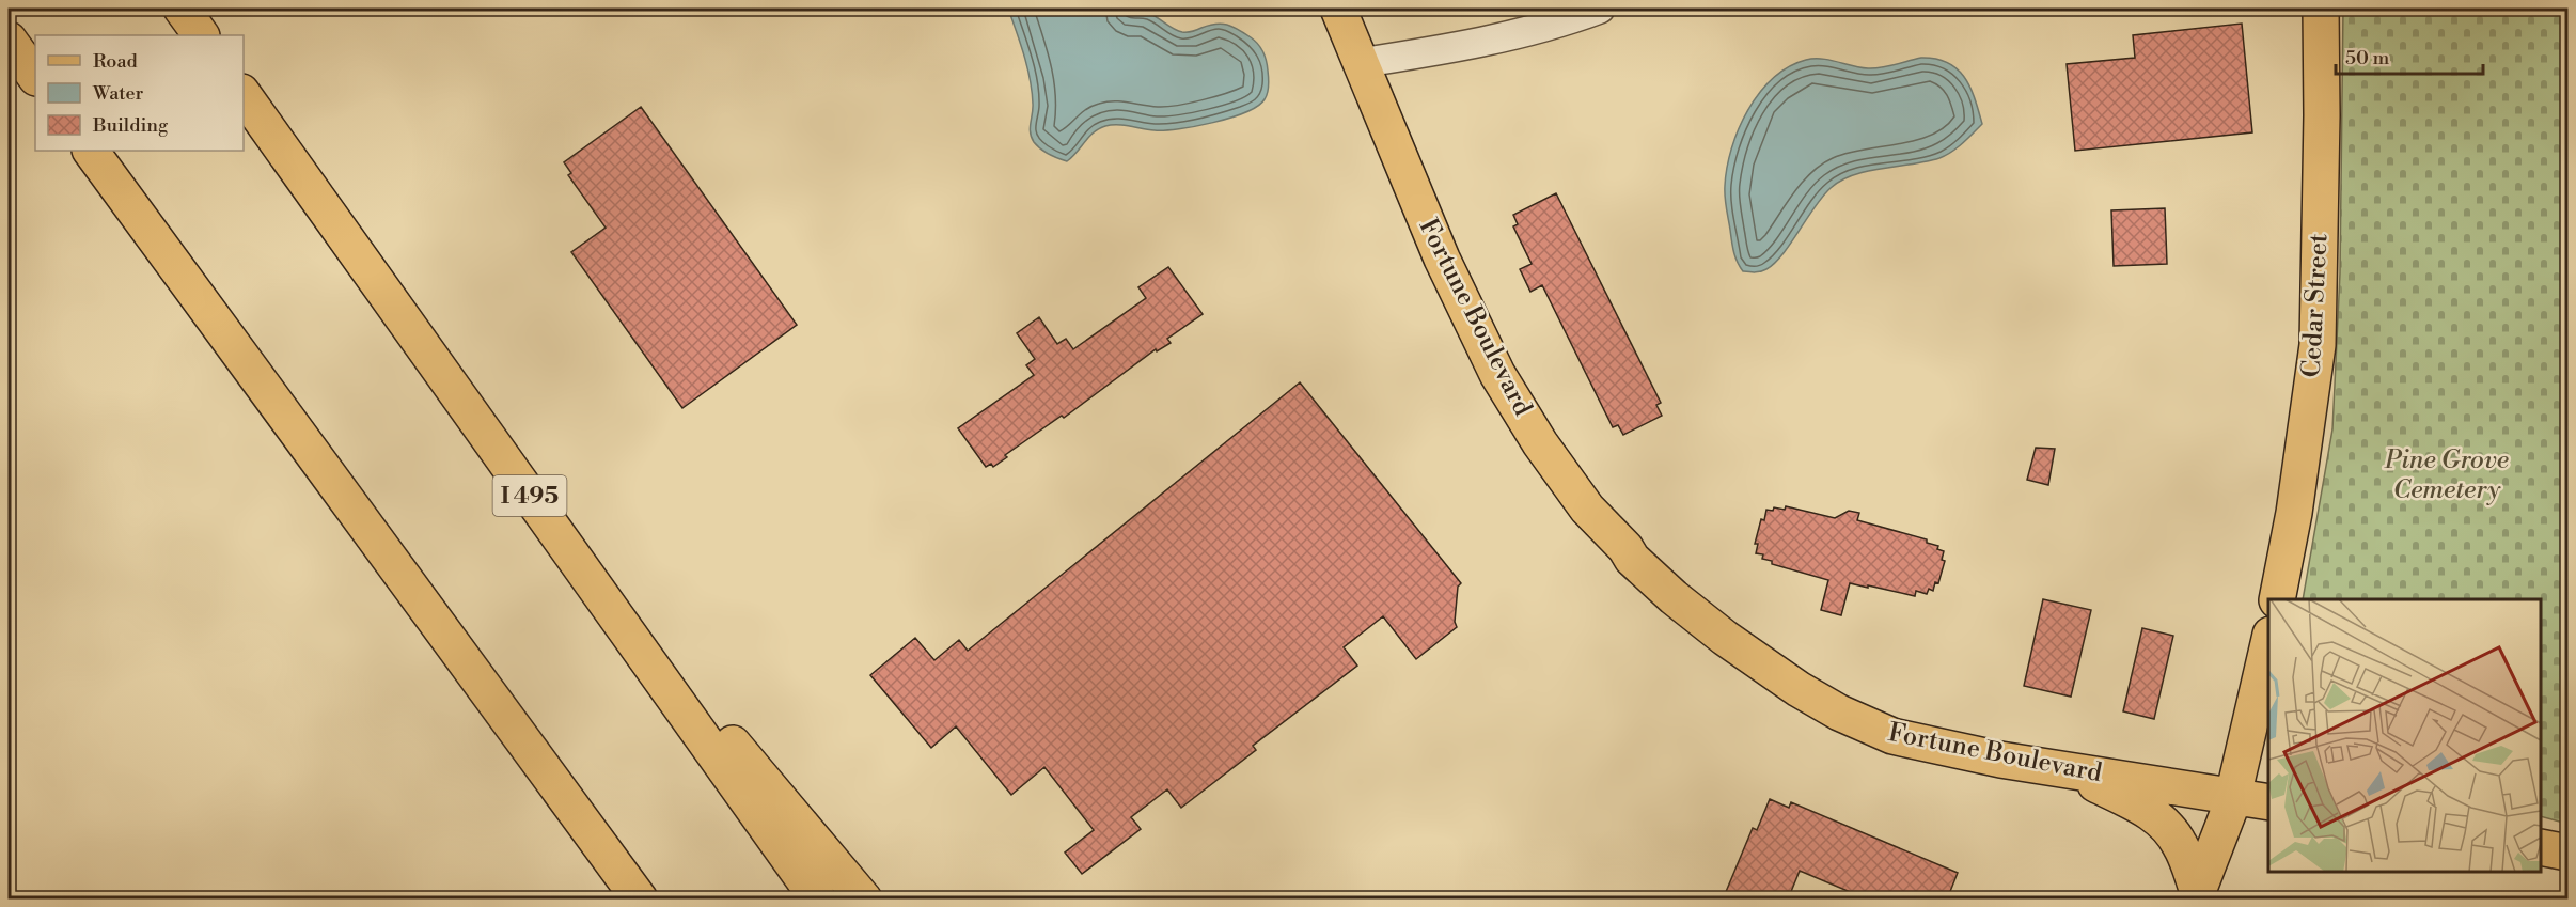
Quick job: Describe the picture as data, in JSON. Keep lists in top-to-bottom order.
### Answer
{
  "streets": {
    "main road": ["Cedar Street", "Fortune Boulevard", "I 495"]
  },
  "parks": ["Pine Grove Cemetery"],
  "legend": ["Road", "Water", "Building"],
  "scale_bar": "50 m"
}
